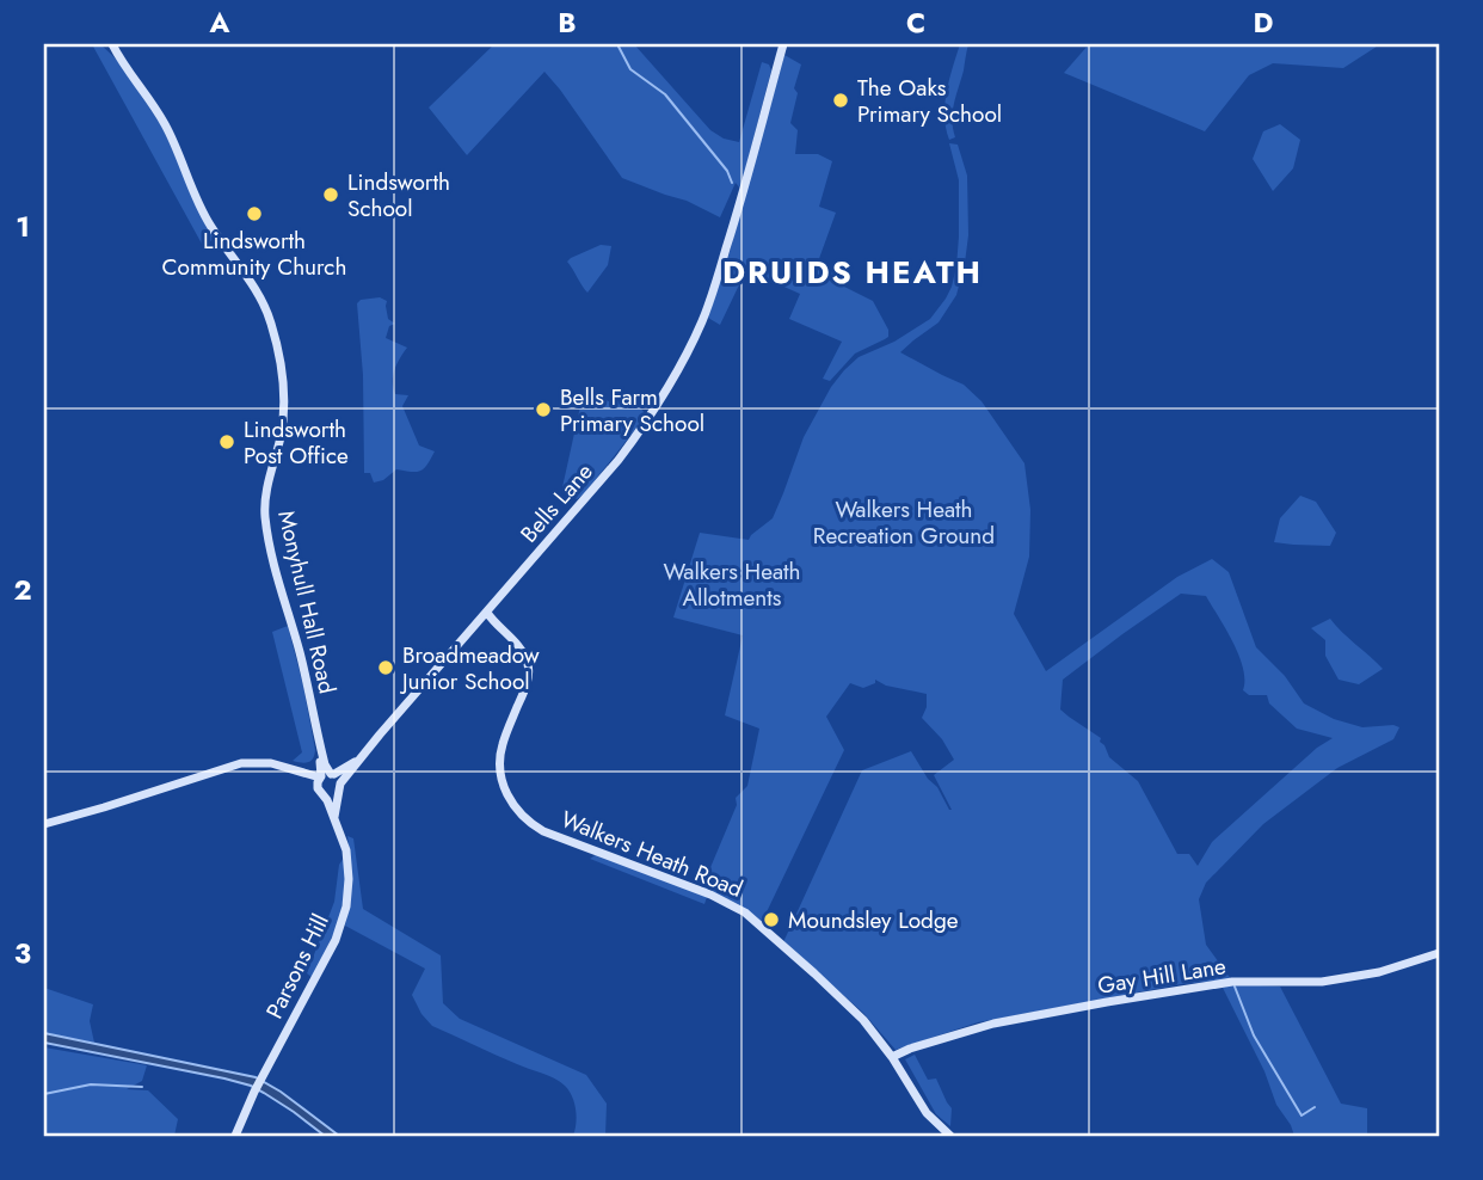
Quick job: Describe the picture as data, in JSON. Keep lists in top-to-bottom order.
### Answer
{
  "streets": {
    "street": [
      "Bells Lane",
      "Monyhull Hall Road",
      "Walkers Heath Road",
      "Parsons Hill",
      "Gay Hill Lane"
    ]
  },
  "crossings": [
    ["Bells Lane", "Monyhull Hall Road"],
    ["Bells Lane", "Walkers Heath Road"],
    ["Bells Lane", "Parsons Hill"],
    ["Walkers Heath Road", "Gay Hill Lane"]
  ],
  "districts": ["DRUIDS HEATH"],
  "parks": ["Walkers Heath Recreation Ground", "Walkers Heath Allotments"],
  "places": [
    "The Oaks Primary School",
    "Lindsworth School",
    "Lindsworth Community Church",
    "Bells Farm Primary School",
    "Lindsworth Post Office",
    "Broadmeadow Junior School",
    "Moundsley Lodge"
  ],
  "grid": {
    "columns": [
      "A",
      "B",
      "C",
      "D"
    ],
    "rows": ["1", "2", "3"]
  }
}
